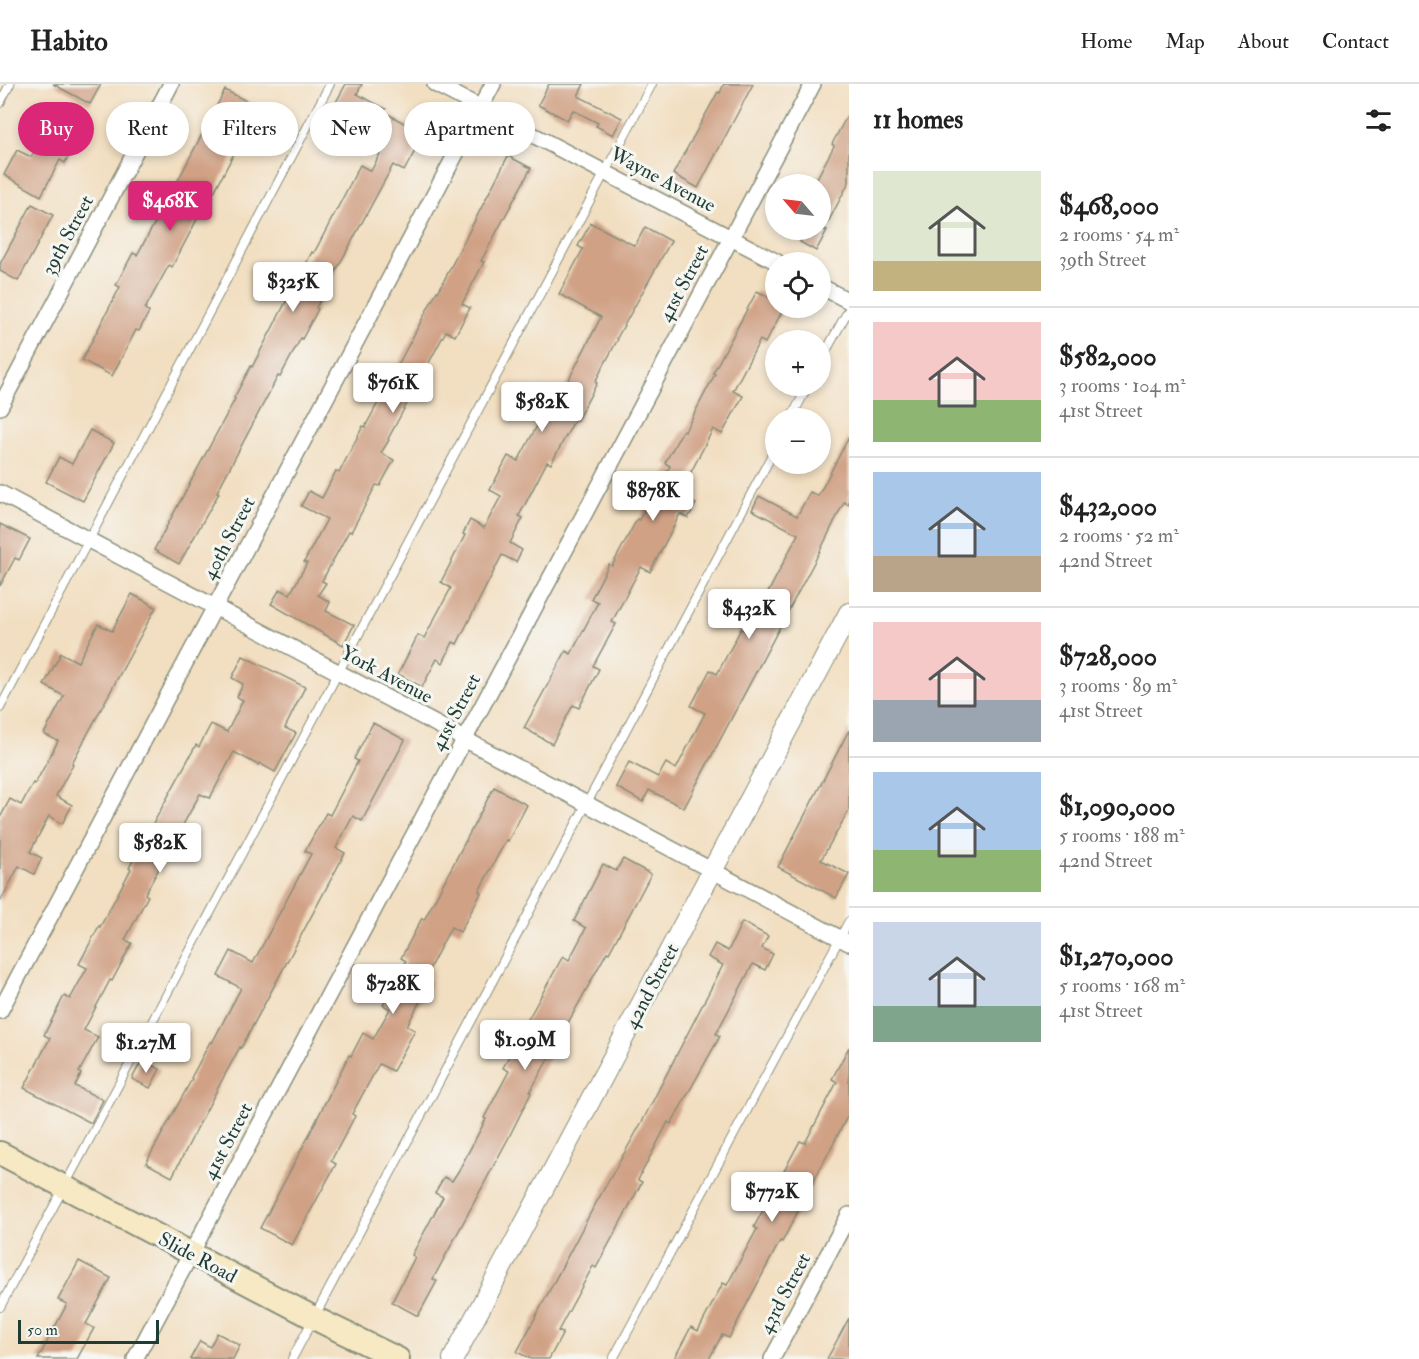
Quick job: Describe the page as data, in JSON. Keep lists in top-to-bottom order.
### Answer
{
  "streets": {
    "main road": ["Slide Road"],
    "street": [
      "Wayne Avenue",
      "39th Street",
      "41st Street",
      "40th Street",
      "York Avenue",
      "42nd Street",
      "43rd Street"
    ]
  },
  "crossings": [
    ["Wayne Avenue", "41st Street"],
    ["41st Street", "York Avenue"],
    ["41st Street", "Slide Road"],
    ["40th Street", "York Avenue"],
    ["York Avenue", "42nd Street"]
  ],
  "scale_bar": "50 m",
  "north": "top left",
  "page": {
    "header": "Habito",
    "nav": [
      "Home",
      "Map",
      "About",
      "Contact"
    ],
    "heading": "11 homes",
    "chip": [
      "Buy",
      "Rent",
      "Filters",
      "New",
      "Apartment"
    ],
    "list": [
      {
        "name": "$468,000",
        "note": "2 rooms · 54 m² · 39th Street"
      },
      {
        "name": "$582,000",
        "note": "3 rooms · 104 m² · 41st Street"
      },
      {
        "name": "$432,000",
        "note": "2 rooms · 52 m² · 42nd Street"
      },
      {
        "name": "$728,000",
        "note": "3 rooms · 89 m² · 41st Street"
      },
      {
        "name": "$1,090,000",
        "note": "5 rooms · 188 m² · 42nd Street"
      },
      {
        "name": "$1,270,000",
        "note": "5 rooms · 168 m² · 41st Street"
      }
    ],
    "map_buttons": ["+", "−"],
    "price": [
      "$468K",
      "$325K",
      "$761K",
      "$582K",
      "$878K",
      "$432K",
      "$582K",
      "$728K",
      "$1.09M",
      "$1.27M",
      "$772K"
    ],
    "scale": "50 m"
  }
}
